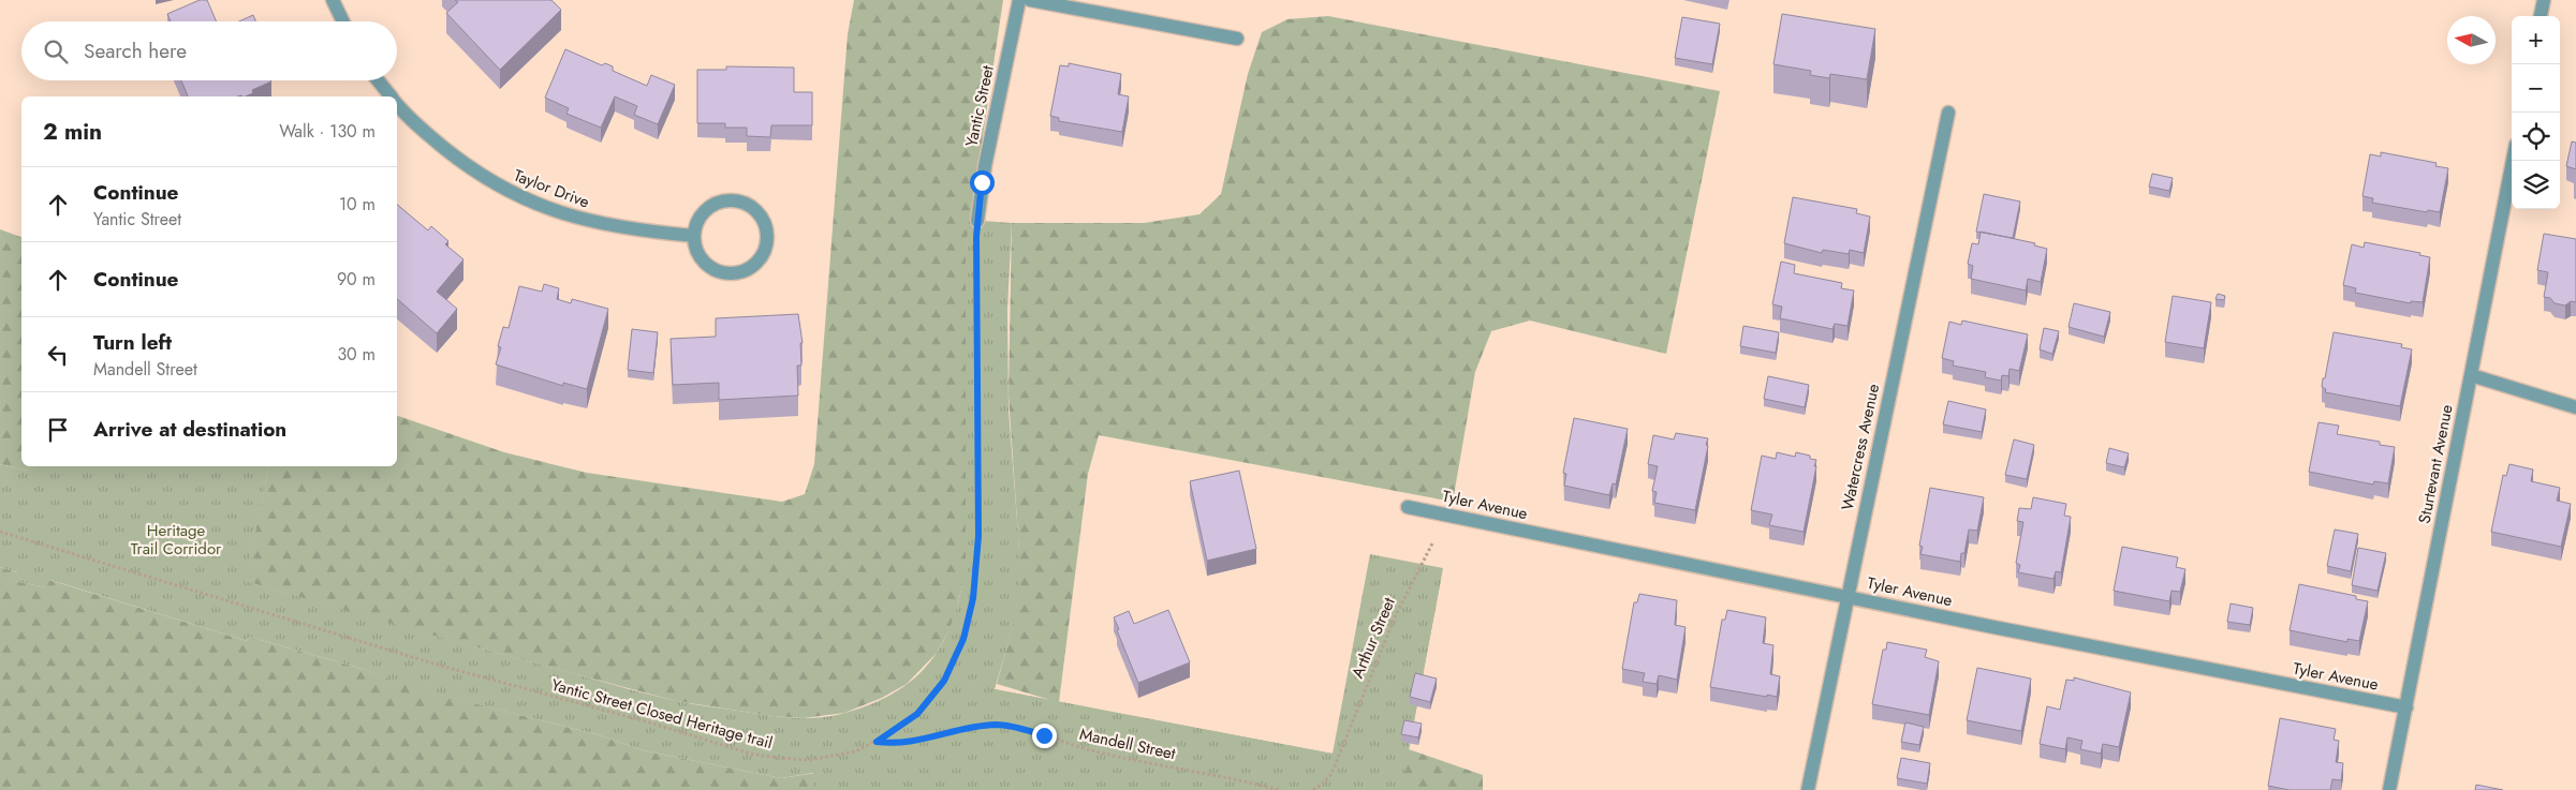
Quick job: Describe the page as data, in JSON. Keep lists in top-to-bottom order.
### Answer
{
  "streets": {
    "street": [
      "Yantic Street",
      "Taylor Drive",
      "Watercress Avenue",
      "Sturtevant Avenue",
      "Tyler Avenue"
    ],
    "path": ["Arthur Street", "Yantic Street Closed Heritage trail", "Mandell Street"]
  },
  "crossings": [
    ["Yantic Street", "Yantic Street Closed Heritage trail"],
    ["Watercress Avenue", "Tyler Avenue"],
    ["Sturtevant Avenue", "Tyler Avenue"],
    ["Tyler Avenue", "Arthur Street"],
    ["Yantic Street Closed Heritage trail", "Mandell Street"]
  ],
  "parks": ["Heritage Trail Corridor"],
  "north": "left",
  "page": {
    "map_buttons": ["+", "−"],
    "search": "Search here",
    "heading": ["2 min", "Walk · 130 m"],
    "list": [
      ["Continue", "Yantic Street", "10 m"],
      ["Continue", "90 m"],
      ["Turn left", "Mandell Street", "30 m"],
      "Arrive at destination"
    ]
  }
}
